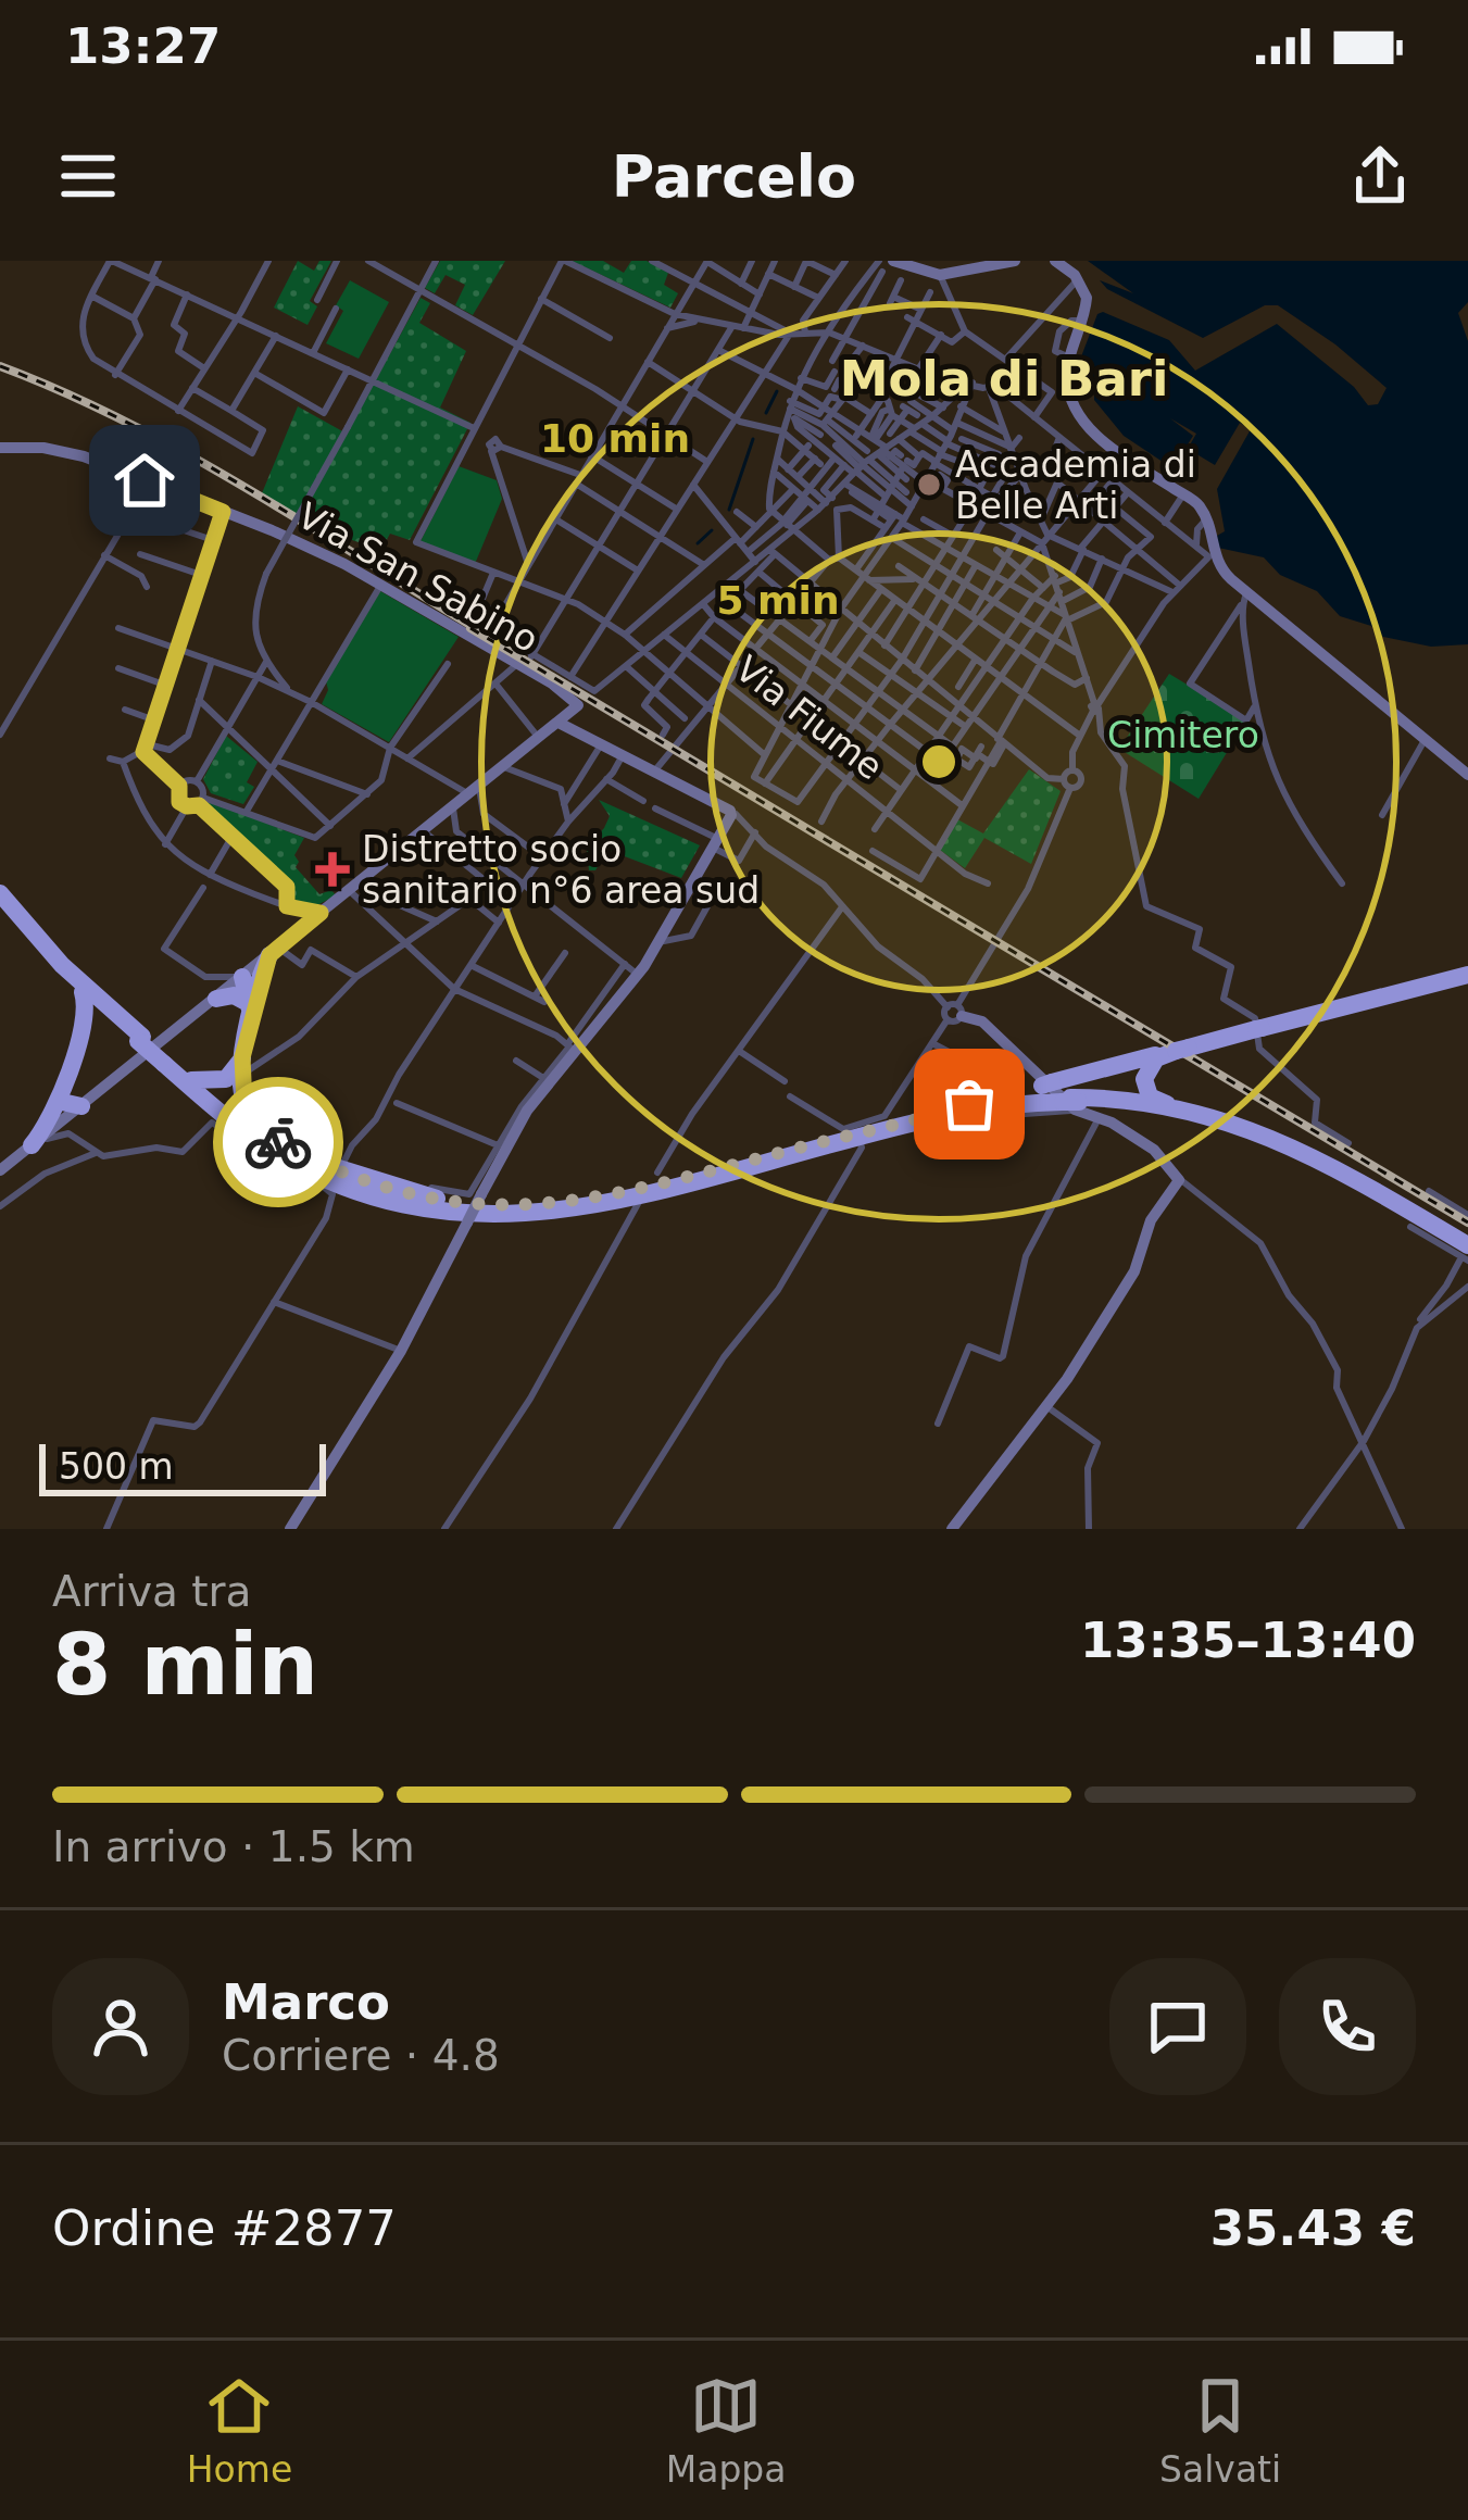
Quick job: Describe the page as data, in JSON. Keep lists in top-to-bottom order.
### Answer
{
  "streets": {
    "street": ["Via San Sabino", "Via Fiume"]
  },
  "districts": ["Mola di Bari"],
  "parks": ["Cimitero"],
  "places": {
    "other": ["Accademia di Belle Arti"],
    "health": ["Distretto socio sanitario n°6 area sud"]
  },
  "scale_bar": "500 m",
  "page": {
    "status": "13:27",
    "header": "Parcelo",
    "scale": "500 m",
    "heading": ["8 min", "Arriva tra", "13:35–13:40"],
    "panel": [
      "Marco",
      "Corriere · 4.8",
      "Ordine #2877",
      "35.43 €"
    ],
    "bar": "In arrivo · 1.5 km",
    "tabs": ["Home", "Mappa", "Salvati"]
  },
  "rings": ["10 min", "5 min"]
}
